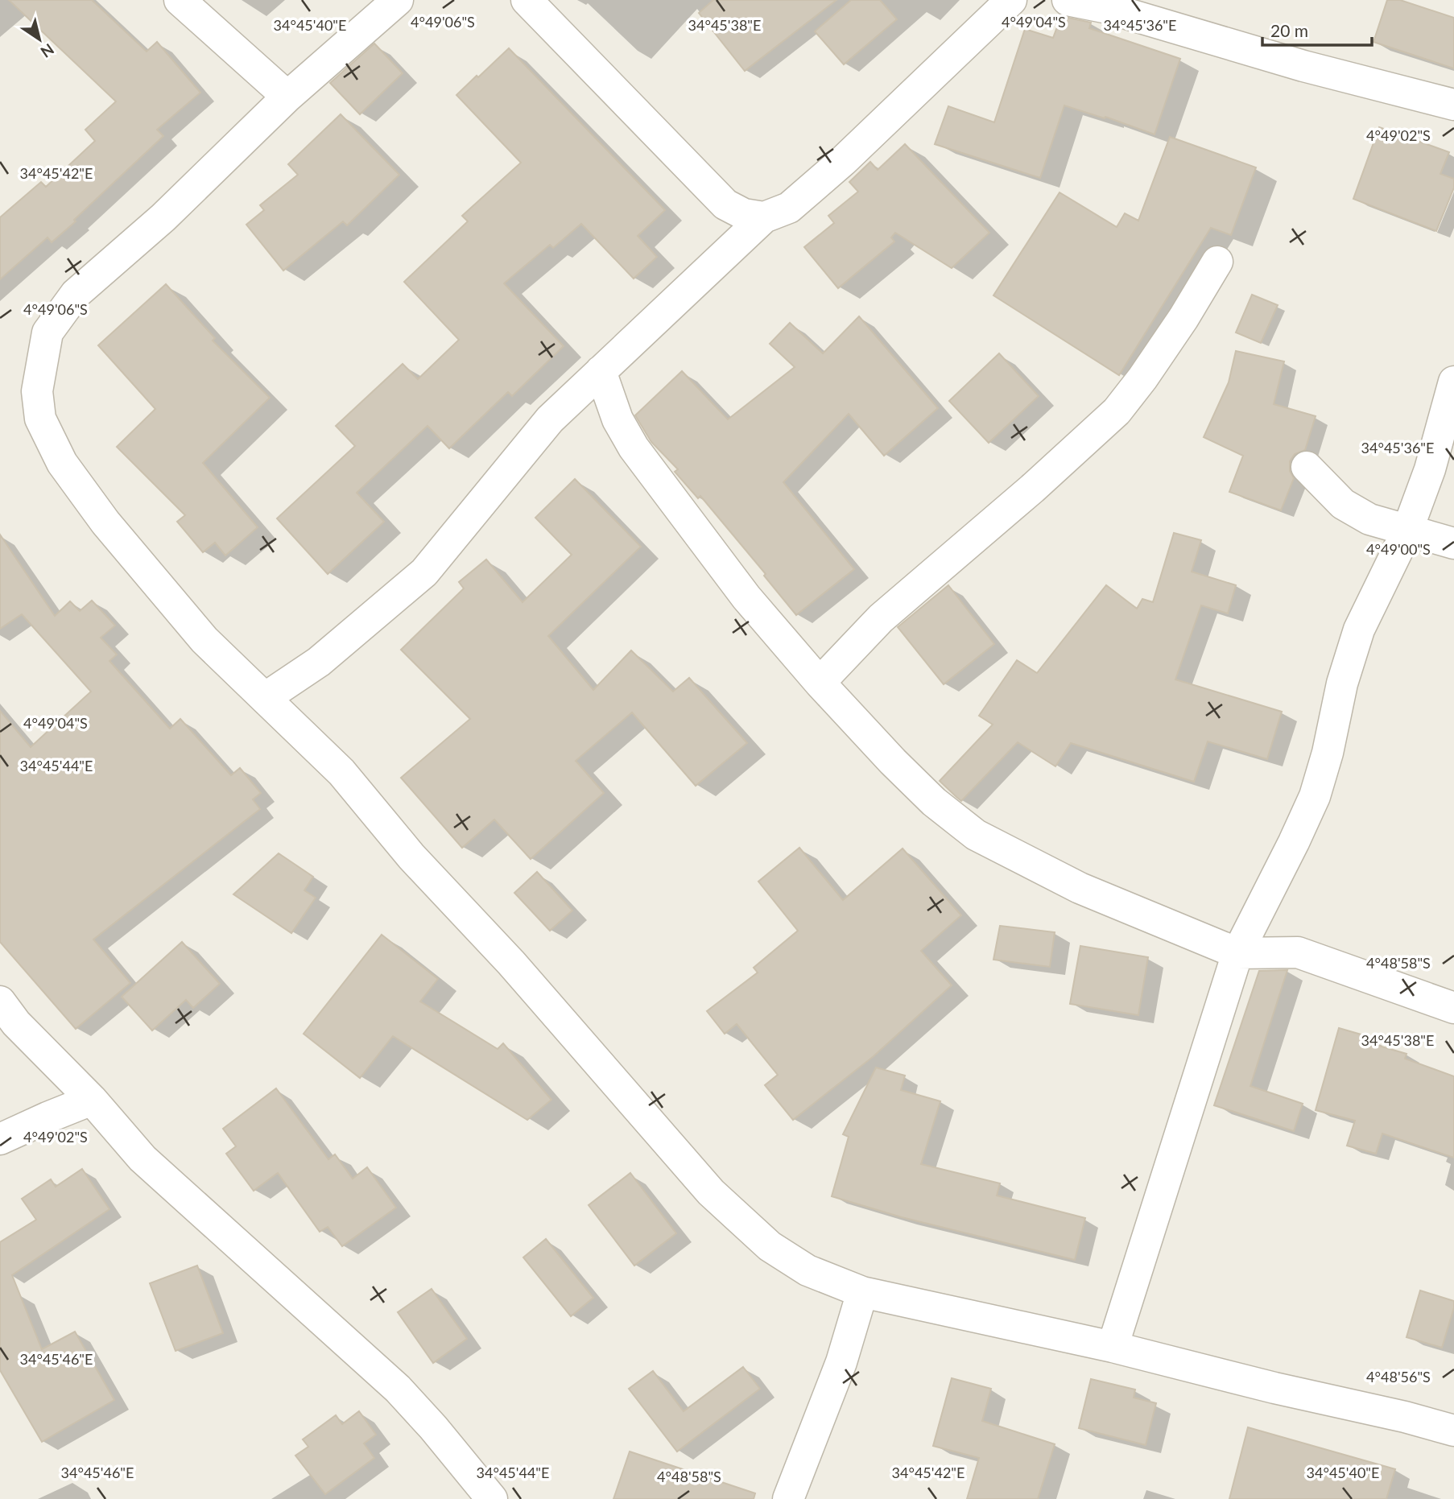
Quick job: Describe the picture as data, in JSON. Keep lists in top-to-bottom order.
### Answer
{
  "scale_bar": "20 m",
  "north": "bottom right",
  "coordinates": [
    "4°49'06\"S",
    "4°49'04\"S",
    "34°45'40\"E",
    "34°45'38\"E",
    "34°45'36\"E",
    "4°49'02\"S",
    "34°45'42\"E",
    "4°49'00\"S",
    "34°45'44\"E",
    "4°48'58\"S",
    "34°45'46\"E",
    "4°48'56\"S"
  ]
}
